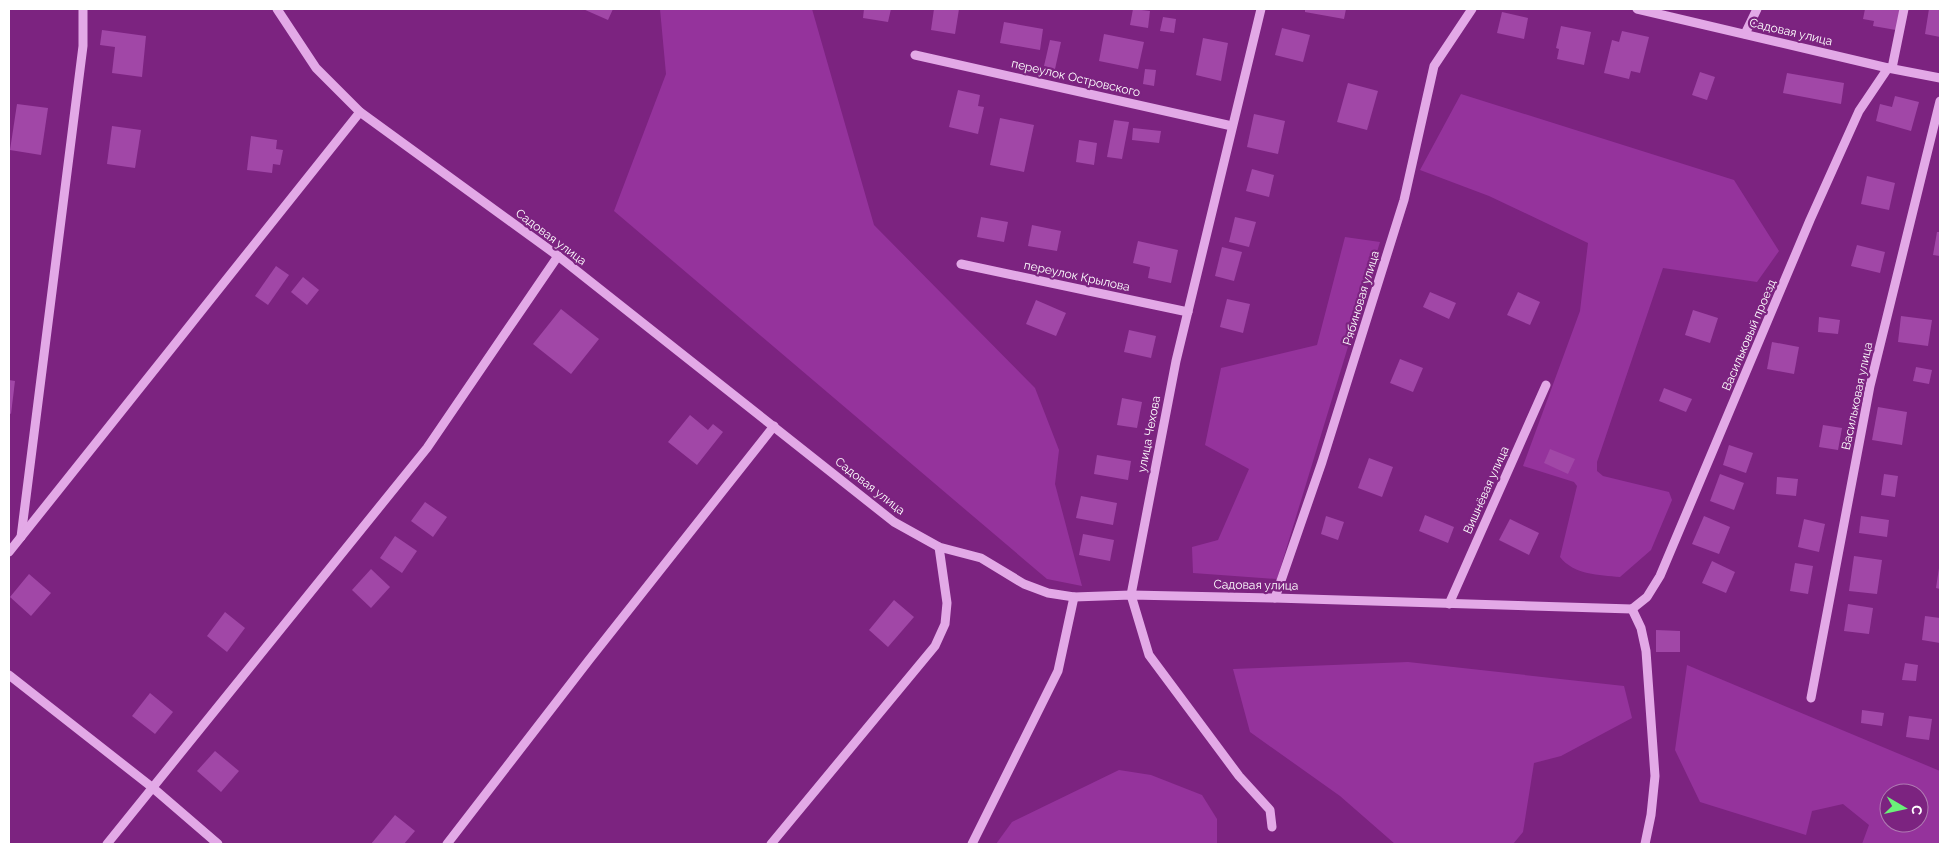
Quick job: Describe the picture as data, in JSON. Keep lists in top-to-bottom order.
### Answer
{
  "streets": {
    "street": [
      "Садовая улица",
      "переулок Островского",
      "переулок Крылова",
      "Рябиновая улица",
      "Васильковый проезд",
      "Васильковая улица",
      "улица Чехова",
      "Вишнёвая улица"
    ]
  },
  "crossings": [
    ["Садовая улица", "Рябиновая улица"],
    ["Садовая улица", "Васильковый проезд"],
    ["Садовая улица", "улица Чехова"],
    ["Садовая улица", "Вишнёвая улица"],
    ["переулок Островского", "улица Чехова"],
    ["переулок Крылова", "улица Чехова"]
  ],
  "north": "right"
}
